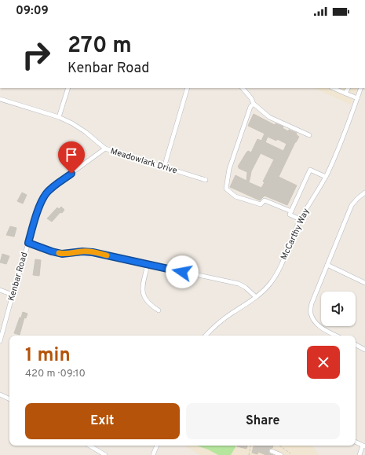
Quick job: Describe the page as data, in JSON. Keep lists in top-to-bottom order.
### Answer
{
  "streets": {
    "street": ["Meadowlark Drive", "McCarthy Way", "Kenbar Road"]
  },
  "crossings": [
    ["Meadowlark Drive", "Kenbar Road"]
  ],
  "page": {
    "status": "09:09",
    "turn": ["270 m", "Kenbar Road"],
    "heading": ["1 min", "420 m · 09:10"],
    "buttons": ["Exit", "Share"]
  }
}
